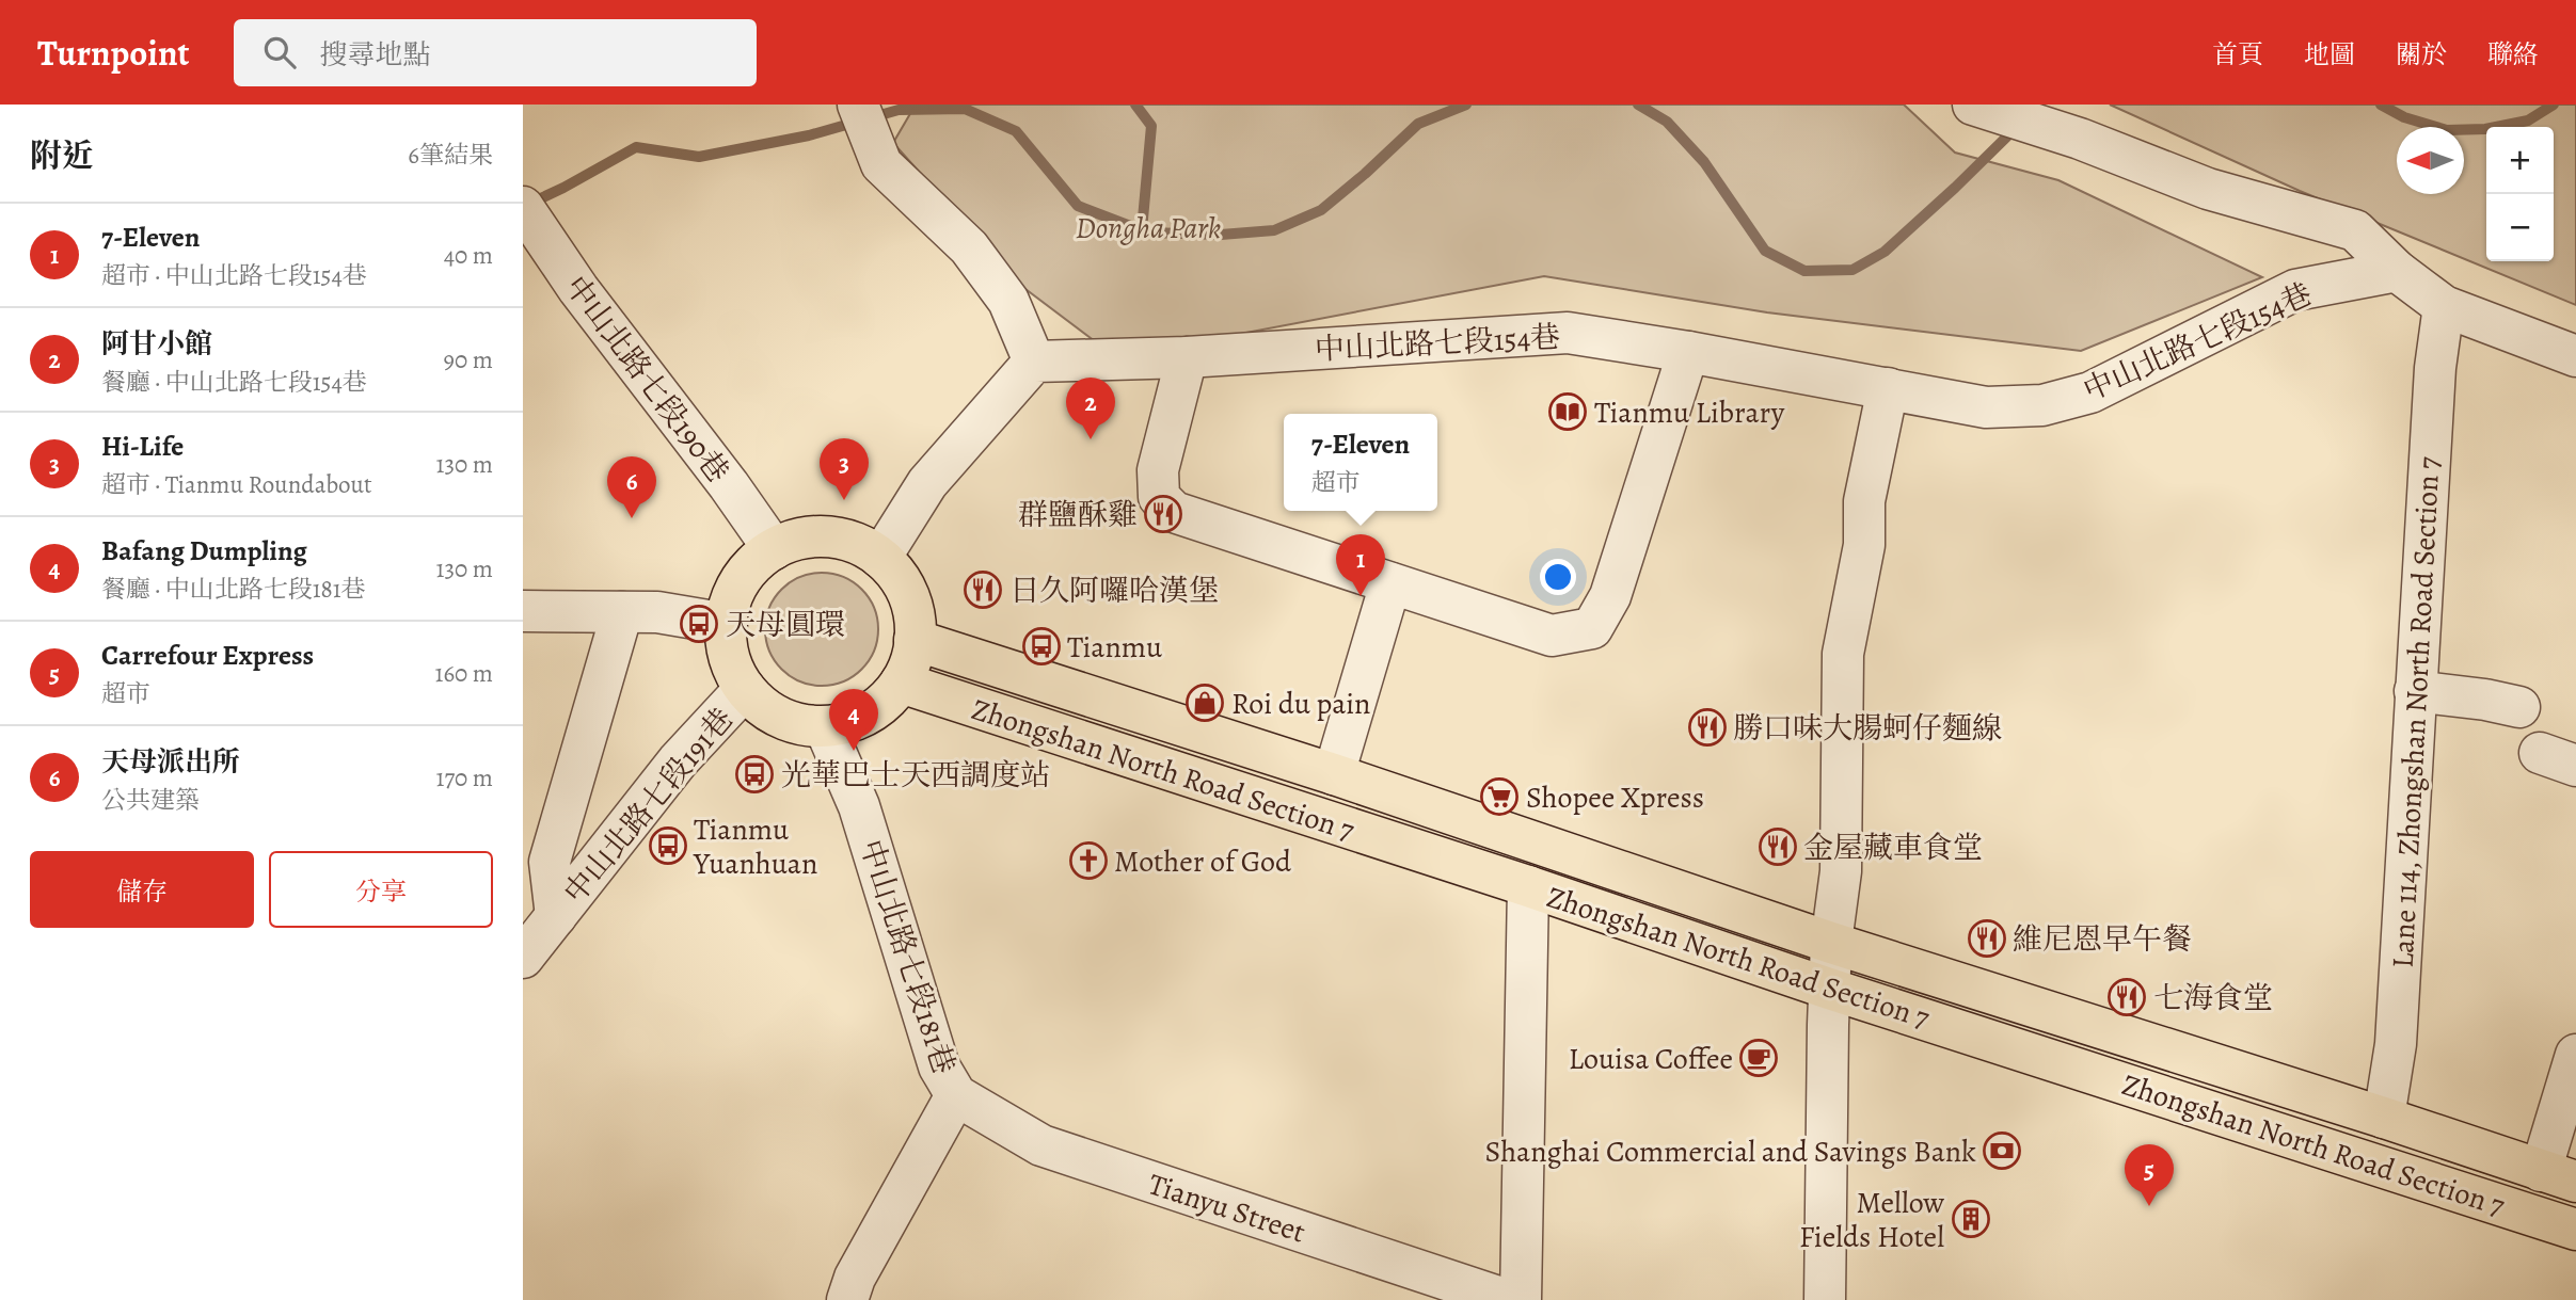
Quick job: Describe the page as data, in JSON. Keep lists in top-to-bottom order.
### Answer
{
  "streets": {
    "main road": ["Zhongshan North Road Section 7"],
    "street": [
      "中山北路七段154巷",
      "中山北路七段190巷",
      "Lane 114, Zhongshan North Road Section 7",
      "中山北路七段191巷",
      "中山北路七段181巷",
      "Tianyu Street"
    ]
  },
  "crossings": [
    ["中山北路七段190巷", "Zhongshan North Road Section 7"],
    ["中山北路七段190巷", "中山北路七段191巷"],
    ["中山北路七段190巷", "中山北路七段181巷"],
    ["Lane 114, Zhongshan North Road Section 7", "Zhongshan North Road Section 7"],
    ["Zhongshan North Road Section 7", "中山北路七段191巷"],
    ["Zhongshan North Road Section 7", "中山北路七段181巷"],
    ["中山北路七段191巷", "中山北路七段181巷"],
    ["中山北路七段181巷", "Tianyu Street"]
  ],
  "parks": ["Dongha Park"],
  "places": {
    "library": ["Tianmu Library"],
    "restaurant": [
      "群鹽酥雞",
      "日久阿囉哈漢堡",
      "勝口味大腸蚵仔麵線",
      "金屋藏車食堂",
      "維尼恩早午餐",
      "七海食堂"
    ],
    "bus stop": [
      "天母圓環",
      "Tianmu",
      "光華巴士天西調度站",
      "Tianmu Yuanhuan"
    ],
    "shop": ["Roi du pain"],
    "supermarket": ["Shopee Xpress"],
    "church": ["Mother of God"],
    "cafe": ["Louisa Coffee"],
    "bank": ["Shanghai Commercial and Savings Bank"],
    "building": ["Mellow Fields Hotel"]
  },
  "north": "left",
  "page": {
    "header": "Turnpoint",
    "search": "搜尋地點",
    "nav": [
      "首頁",
      "地圖",
      "關於",
      "聯絡"
    ],
    "heading": ["附近", "6筆結果"],
    "map_buttons": ["+", "−"],
    "list": [
      {
        "mark": "1",
        "name": "7-Eleven",
        "note": "超市 · 中山北路七段154巷",
        "value": "40 m"
      },
      {
        "mark": "2",
        "name": "阿甘小館",
        "note": "餐廳 · 中山北路七段154巷",
        "value": "90 m"
      },
      {
        "mark": "3",
        "name": "Hi-Life",
        "note": "超市 · Tianmu Roundabout",
        "value": "130 m"
      },
      {
        "mark": "4",
        "name": "Bafang Dumpling",
        "note": "餐廳 · 中山北路七段181巷",
        "value": "130 m"
      },
      {
        "mark": "5",
        "name": "Carrefour Express",
        "note": "超市",
        "value": "160 m"
      },
      {
        "mark": "6",
        "name": "天母派出所",
        "note": "公共建築",
        "value": "170 m"
      }
    ],
    "pins": [
      "2",
      "3",
      "6",
      "1",
      "4",
      "5"
    ],
    "popup": ["7-Eleven", "超市"],
    "buttons": ["儲存", "分享"]
  }
}
